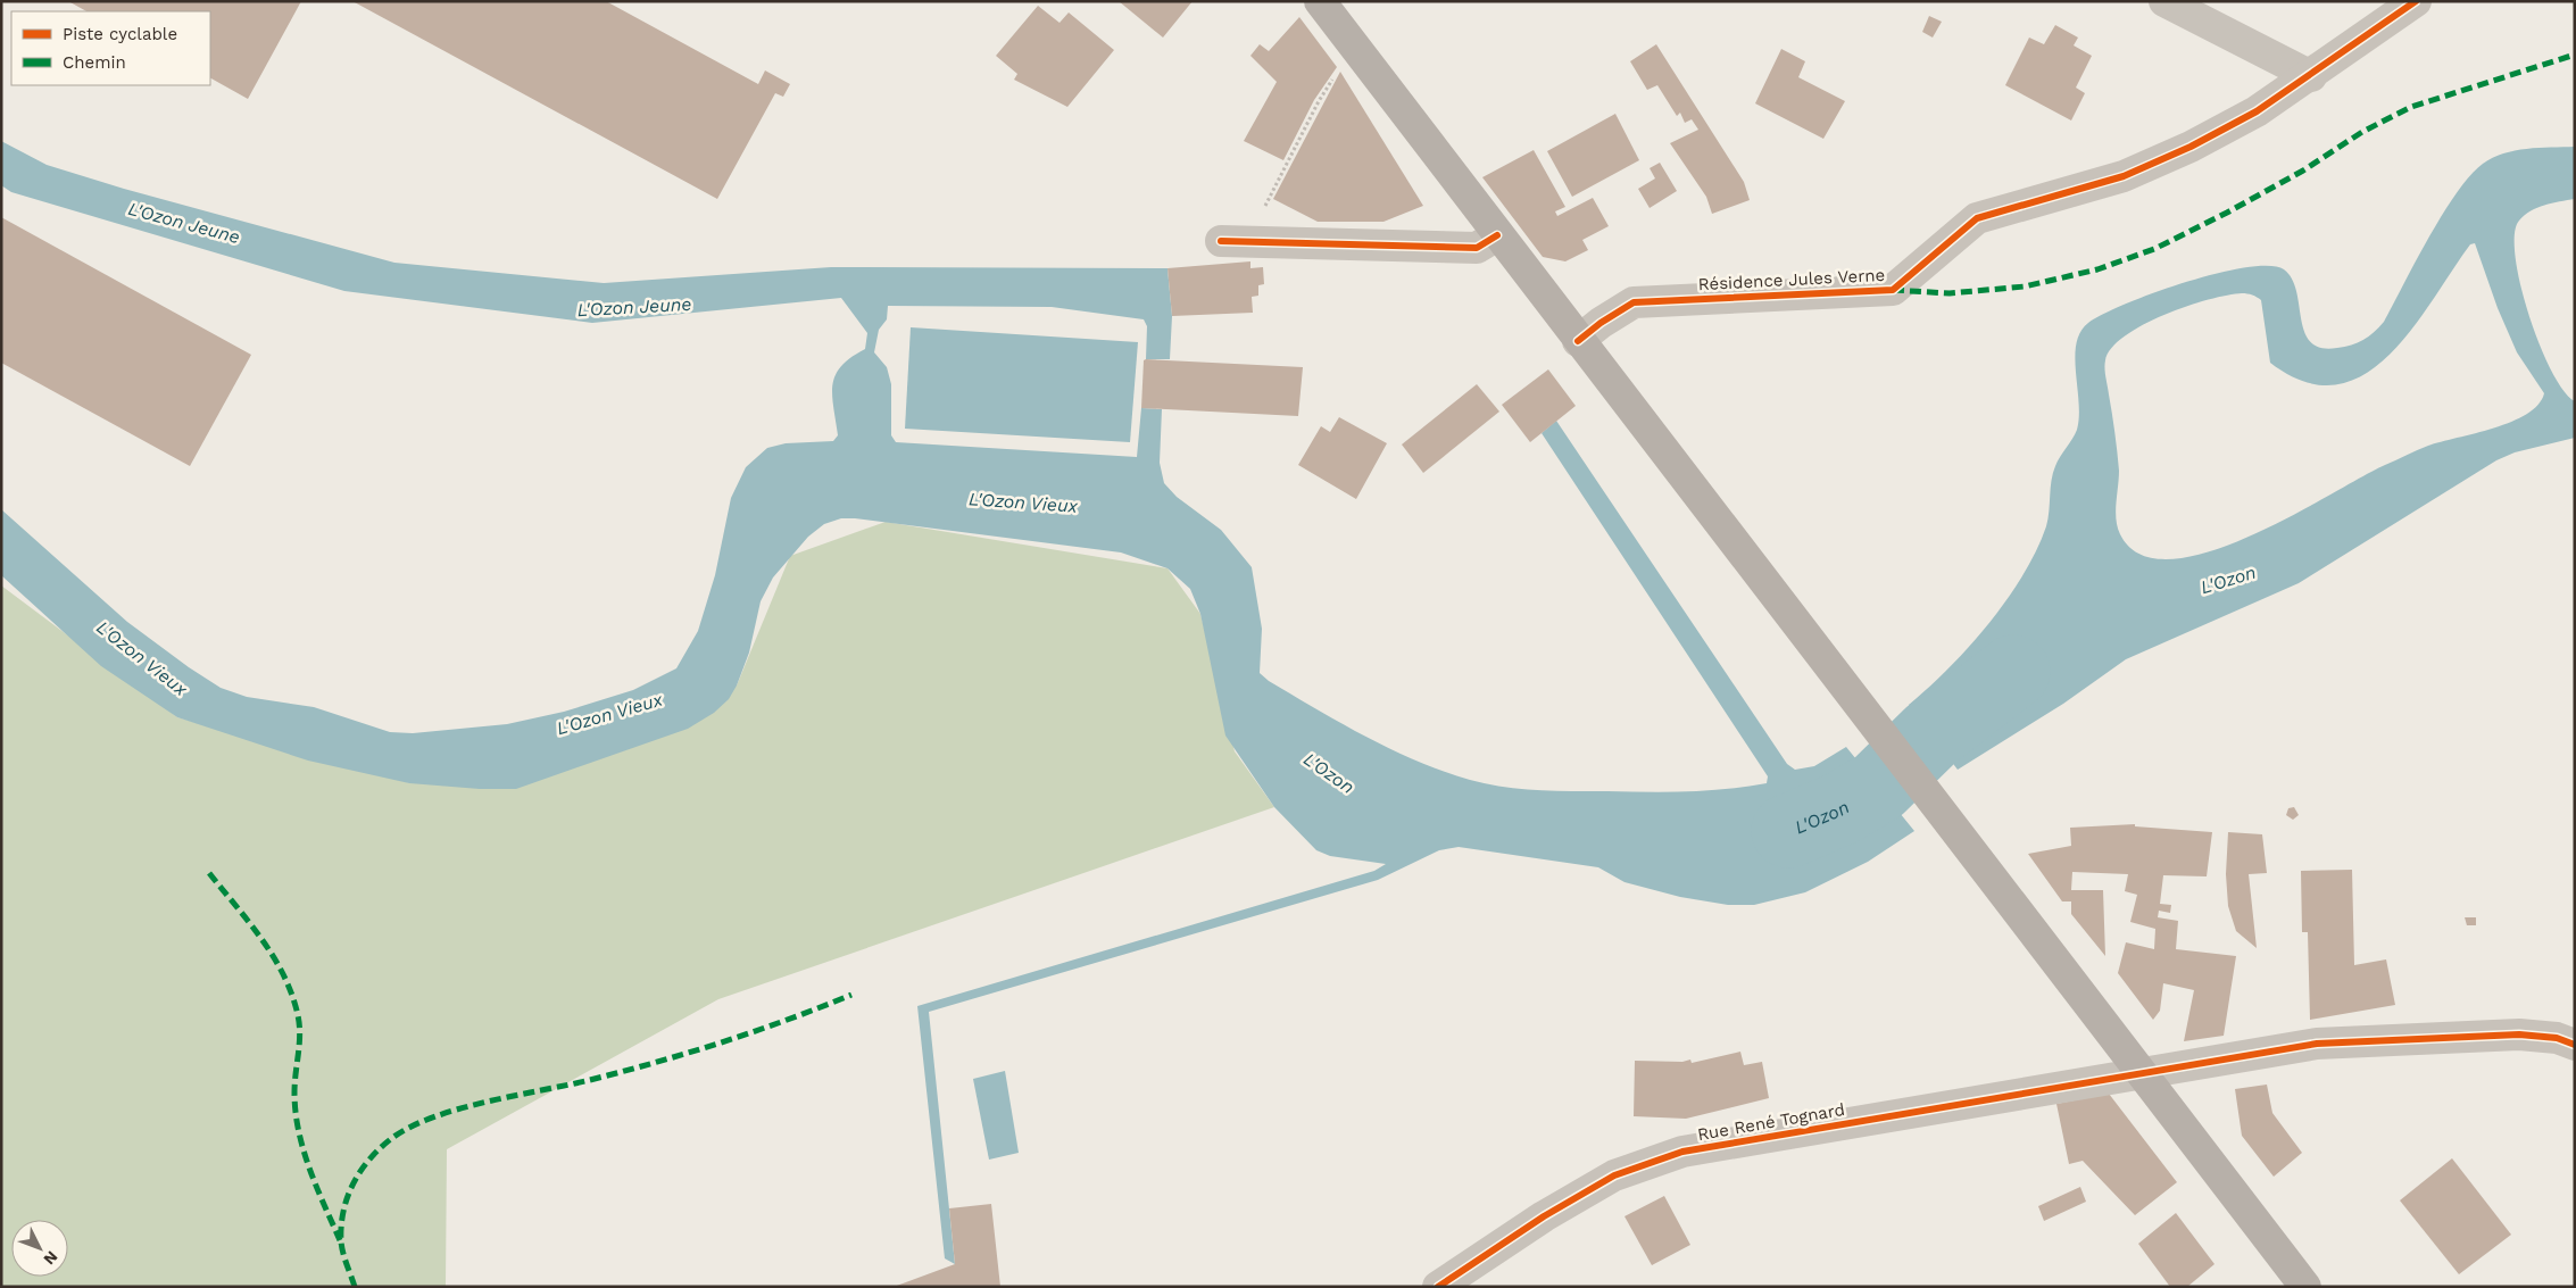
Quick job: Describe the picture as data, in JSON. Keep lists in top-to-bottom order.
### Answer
{
  "streets": {
    "street": ["Résidence Jules Verne", "Rue René Tognard"]
  },
  "water": ["L'Ozon Jeune", "L'Ozon Vieux", "L'Ozon"],
  "legend": ["Piste cyclable", "Chemin"],
  "north": "bottom right"
}
